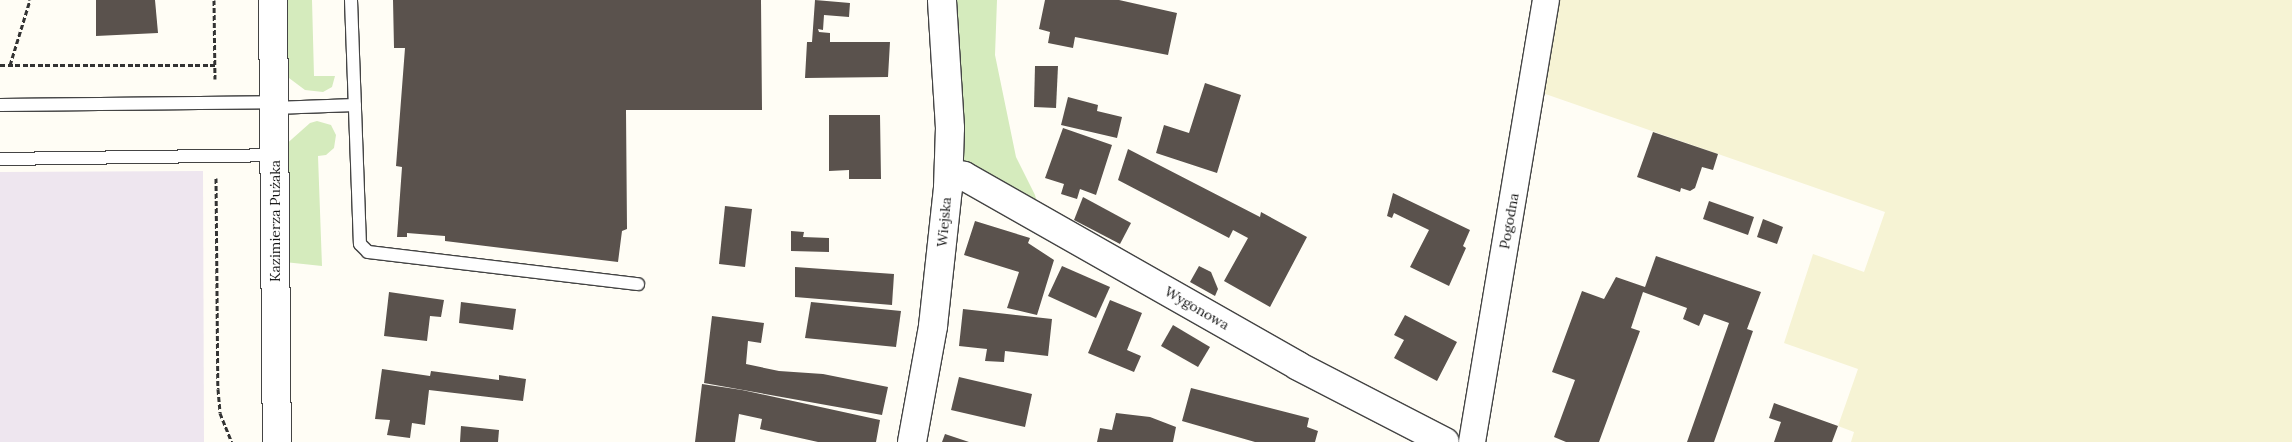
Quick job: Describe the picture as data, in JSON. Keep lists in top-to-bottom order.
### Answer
{
  "streets": {
    "street": [
      "Kazimierza Pużaka",
      "Pogodna",
      "Wiejska",
      "Wygonowa"
    ]
  },
  "crossings": [
    ["Wiejska", "Wygonowa"]
  ]
}
